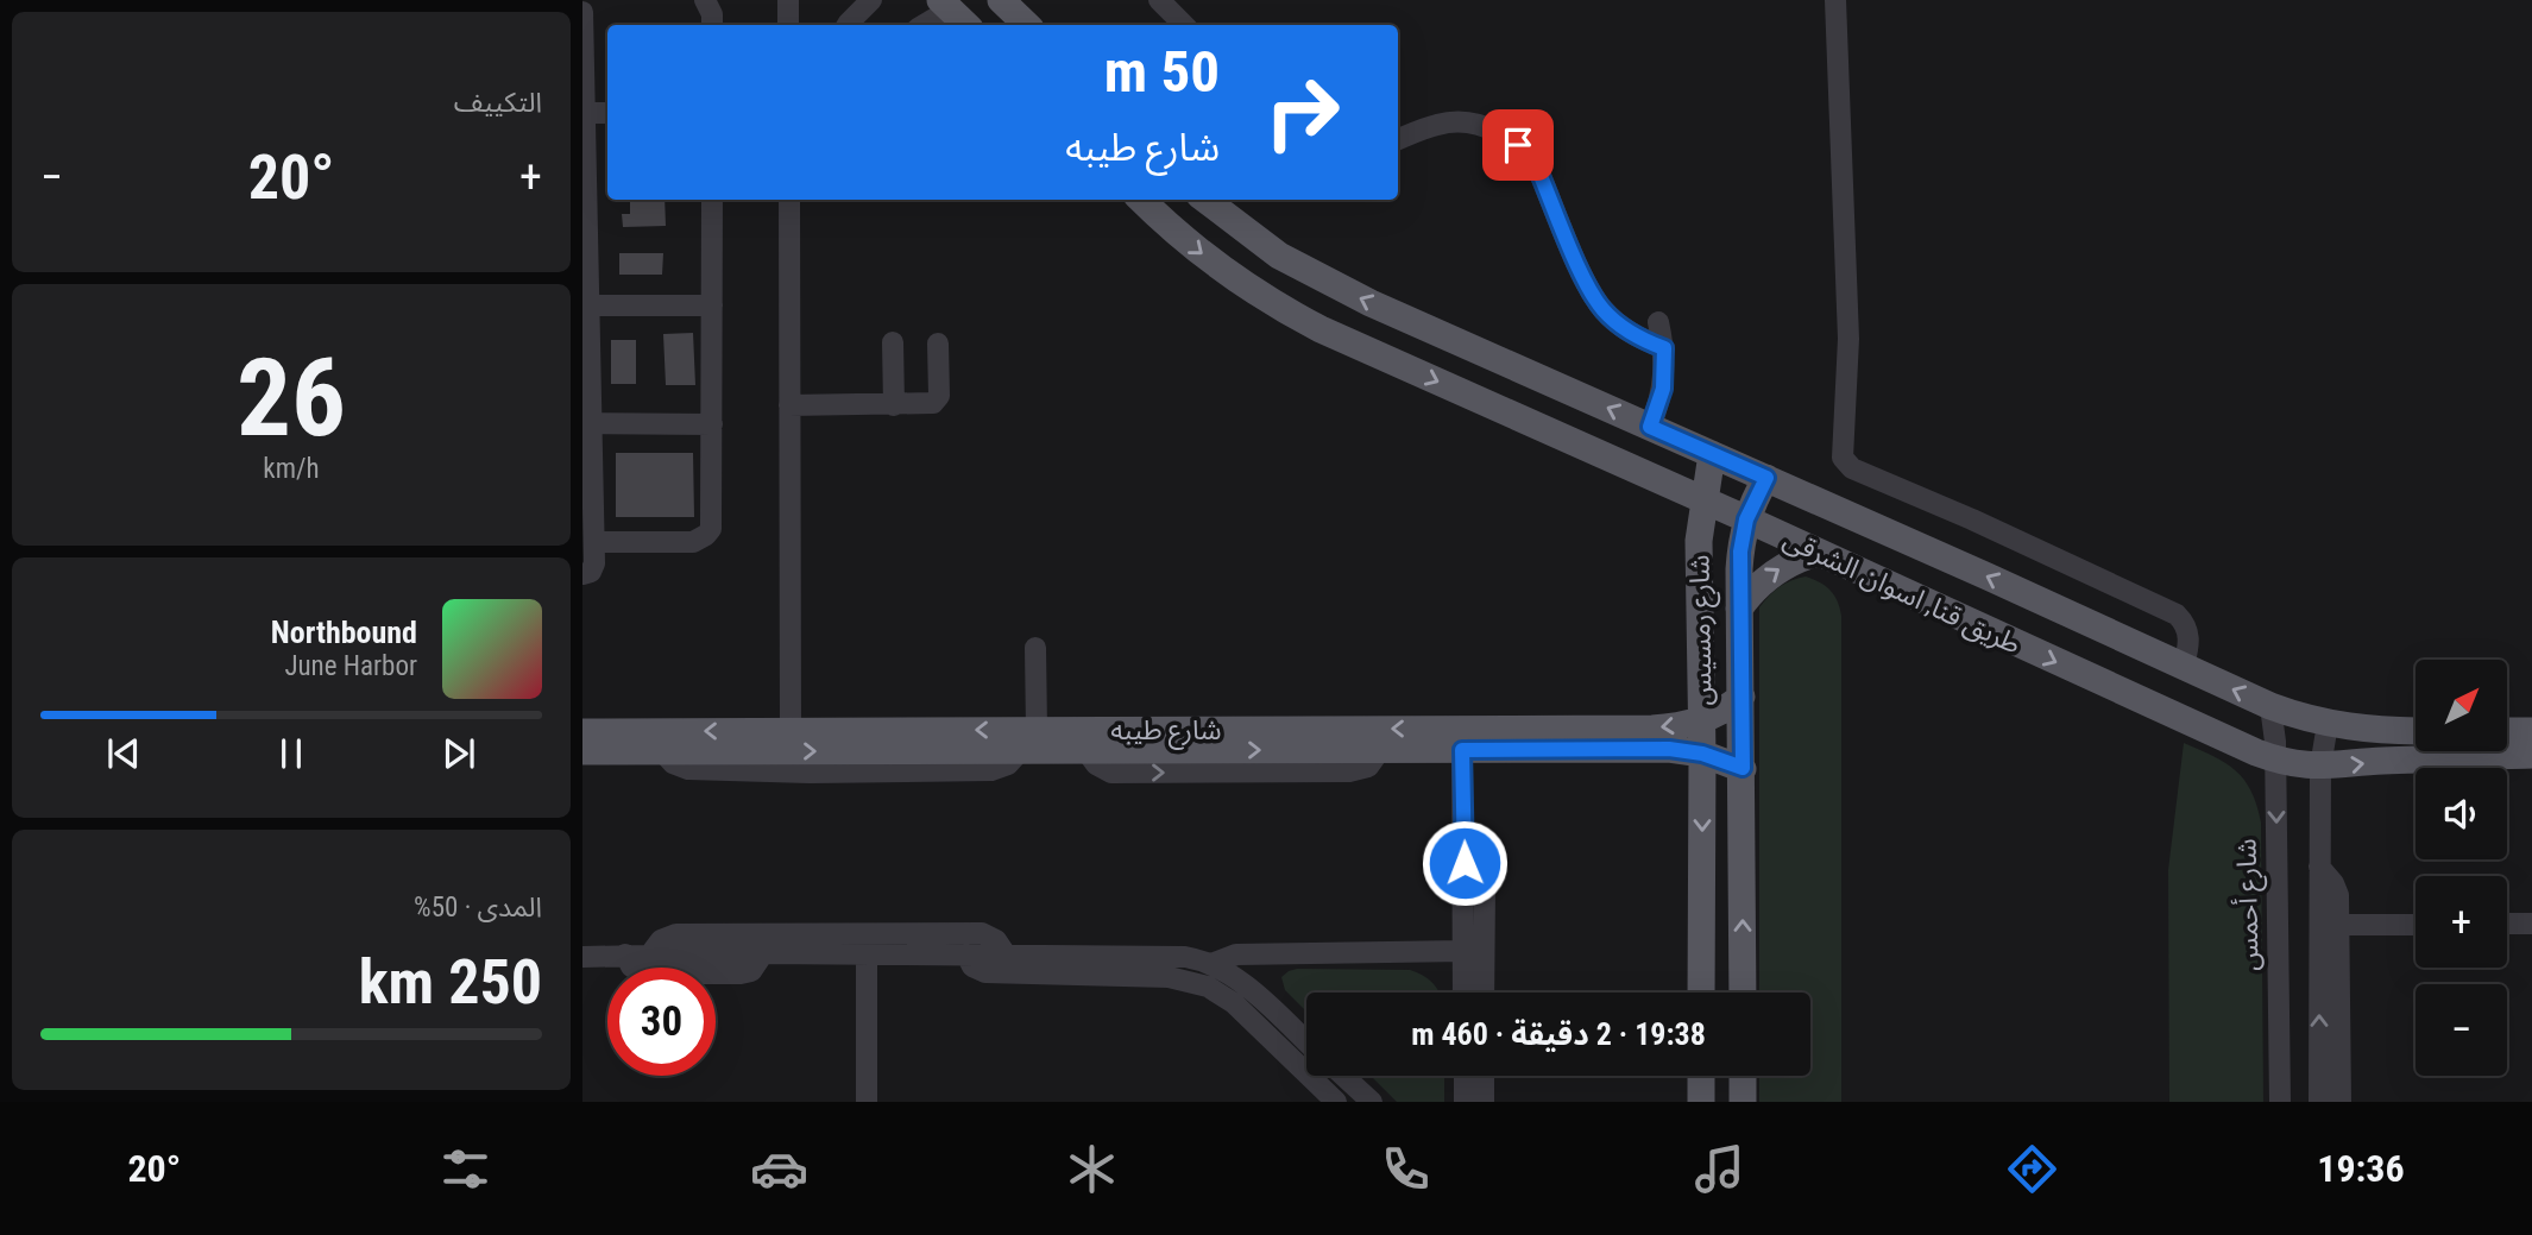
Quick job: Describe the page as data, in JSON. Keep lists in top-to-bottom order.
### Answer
{
  "streets": {
    "main road": ["طريق قنا, اسوان الشرقى", "شارع رمسيس", "شارع طيبه"],
    "street": ["شارع أحمس"]
  },
  "crossings": [
    ["طريق قنا, اسوان الشرقى", "شارع رمسيس"],
    ["طريق قنا, اسوان الشرقى", "شارع أحمس"],
    ["شارع رمسيس", "شارع طيبه"]
  ],
  "north": "top right",
  "page": {
    "tile": [
      "التكييف",
      ["26", "km/h"],
      ["المدى · 50%", "250 km"]
    ],
    "turn": ["50 m", "شارع طيبه"],
    "heat": ["−", "20°", "+"],
    "song": ["Northbound", "June Harbor"],
    "map_buttons": ["+", "−"],
    "limit": "30",
    "trip": "19:38 · 2 دقيقة · 460 m",
    "tabs": ["19:36", "20°"]
  }
}
